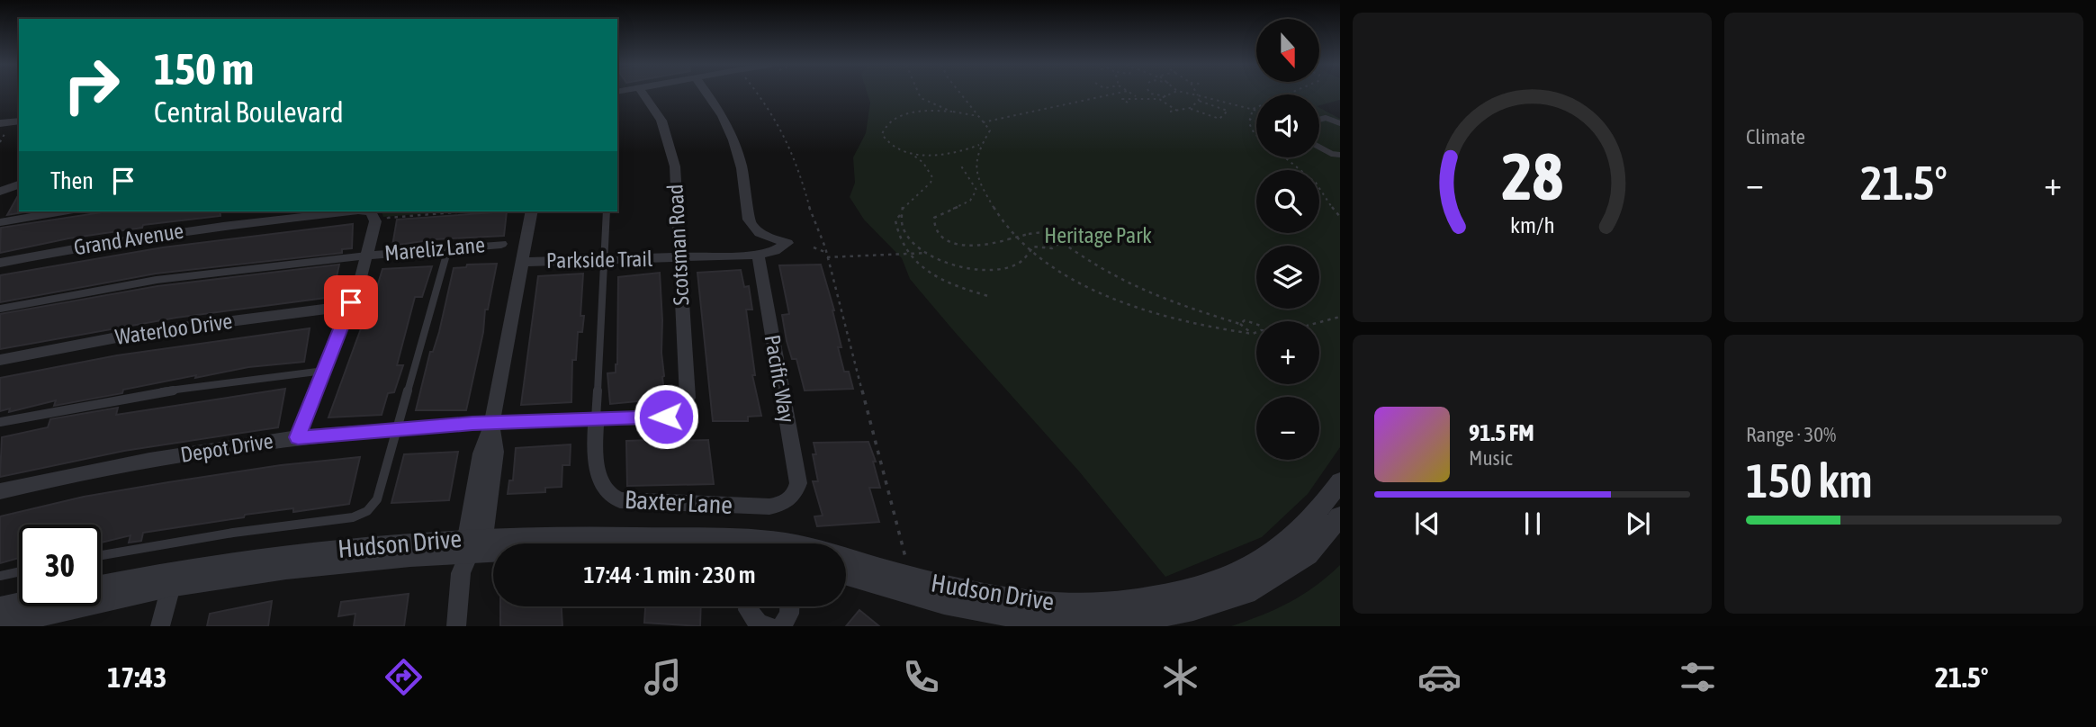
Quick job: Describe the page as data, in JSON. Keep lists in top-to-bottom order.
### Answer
{
  "streets": {
    "street": [
      "Grand Avenue",
      "Scotsman Road",
      "Mareliz Lane",
      "Parkside Trail",
      "Waterloo Drive",
      "Pacific Way",
      "Depot Drive",
      "Baxter Lane",
      "Hudson Drive"
    ]
  },
  "crossings": [
    ["Scotsman Road", "Parkside Trail"],
    ["Scotsman Road", "Depot Drive"],
    ["Parkside Trail", "Pacific Way"],
    ["Pacific Way", "Baxter Lane"],
    ["Depot Drive", "Baxter Lane"]
  ],
  "parks": ["Heritage Park"],
  "north": "bottom",
  "page": {
    "tile": [
      "Climate",
      ["Range · 30%", "150 km"]
    ],
    "map_buttons": ["+", "−"],
    "turn": ["150 m", "Central Boulevard"],
    "then": "Then",
    "heat": ["−", "21.5°", "+"],
    "song": ["91.5 FM", "Music"],
    "limit": "30",
    "trip": "17:44 · 1 min · 230 m",
    "tabs": ["17:43", "21.5°"],
    "gauge": ["28", "km/h"]
  }
}
